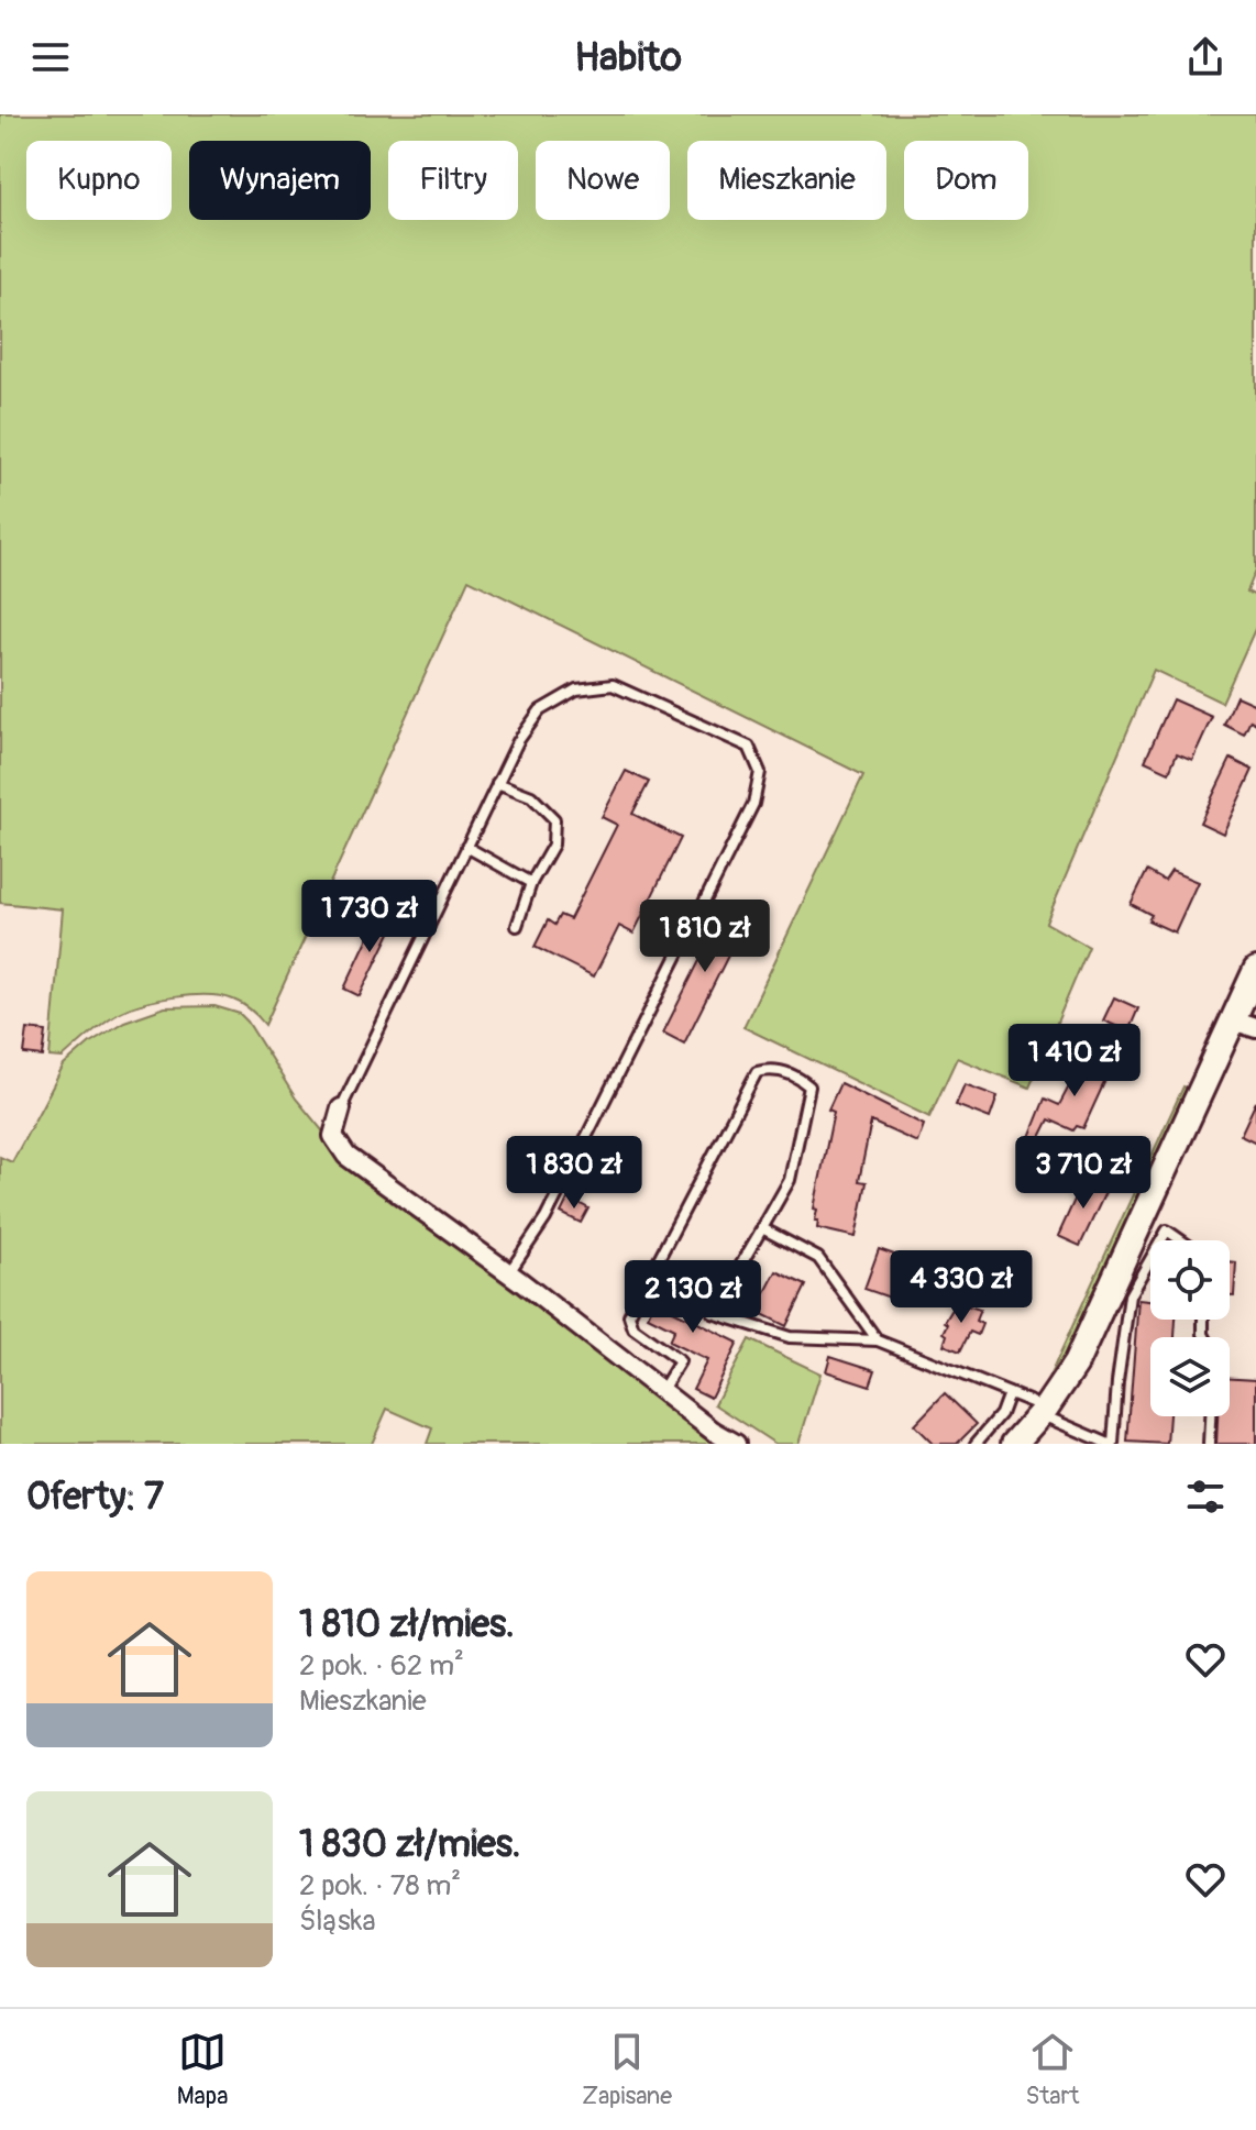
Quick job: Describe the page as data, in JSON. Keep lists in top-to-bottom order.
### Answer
{
  "page": {
    "header": "Habito",
    "chip": [
      "Kupno",
      "Wynajem",
      "Filtry",
      "Nowe",
      "Mieszkanie",
      "Dom"
    ],
    "price": [
      "1 730 zł",
      "1 810 zł",
      "1 410 zł",
      "1 830 zł",
      "3 710 zł",
      "4 330 zł",
      "2 130 zł"
    ],
    "heading": "Oferty: 7",
    "list": [
      {
        "name": "1 810 zł/mies.",
        "note": "2 pok. · 62 m² · Mieszkanie"
      },
      {
        "name": "1 830 zł/mies.",
        "note": "2 pok. · 78 m² · Śląska"
      }
    ],
    "tabs": ["Mapa", "Zapisane", "Start"]
  }
}
